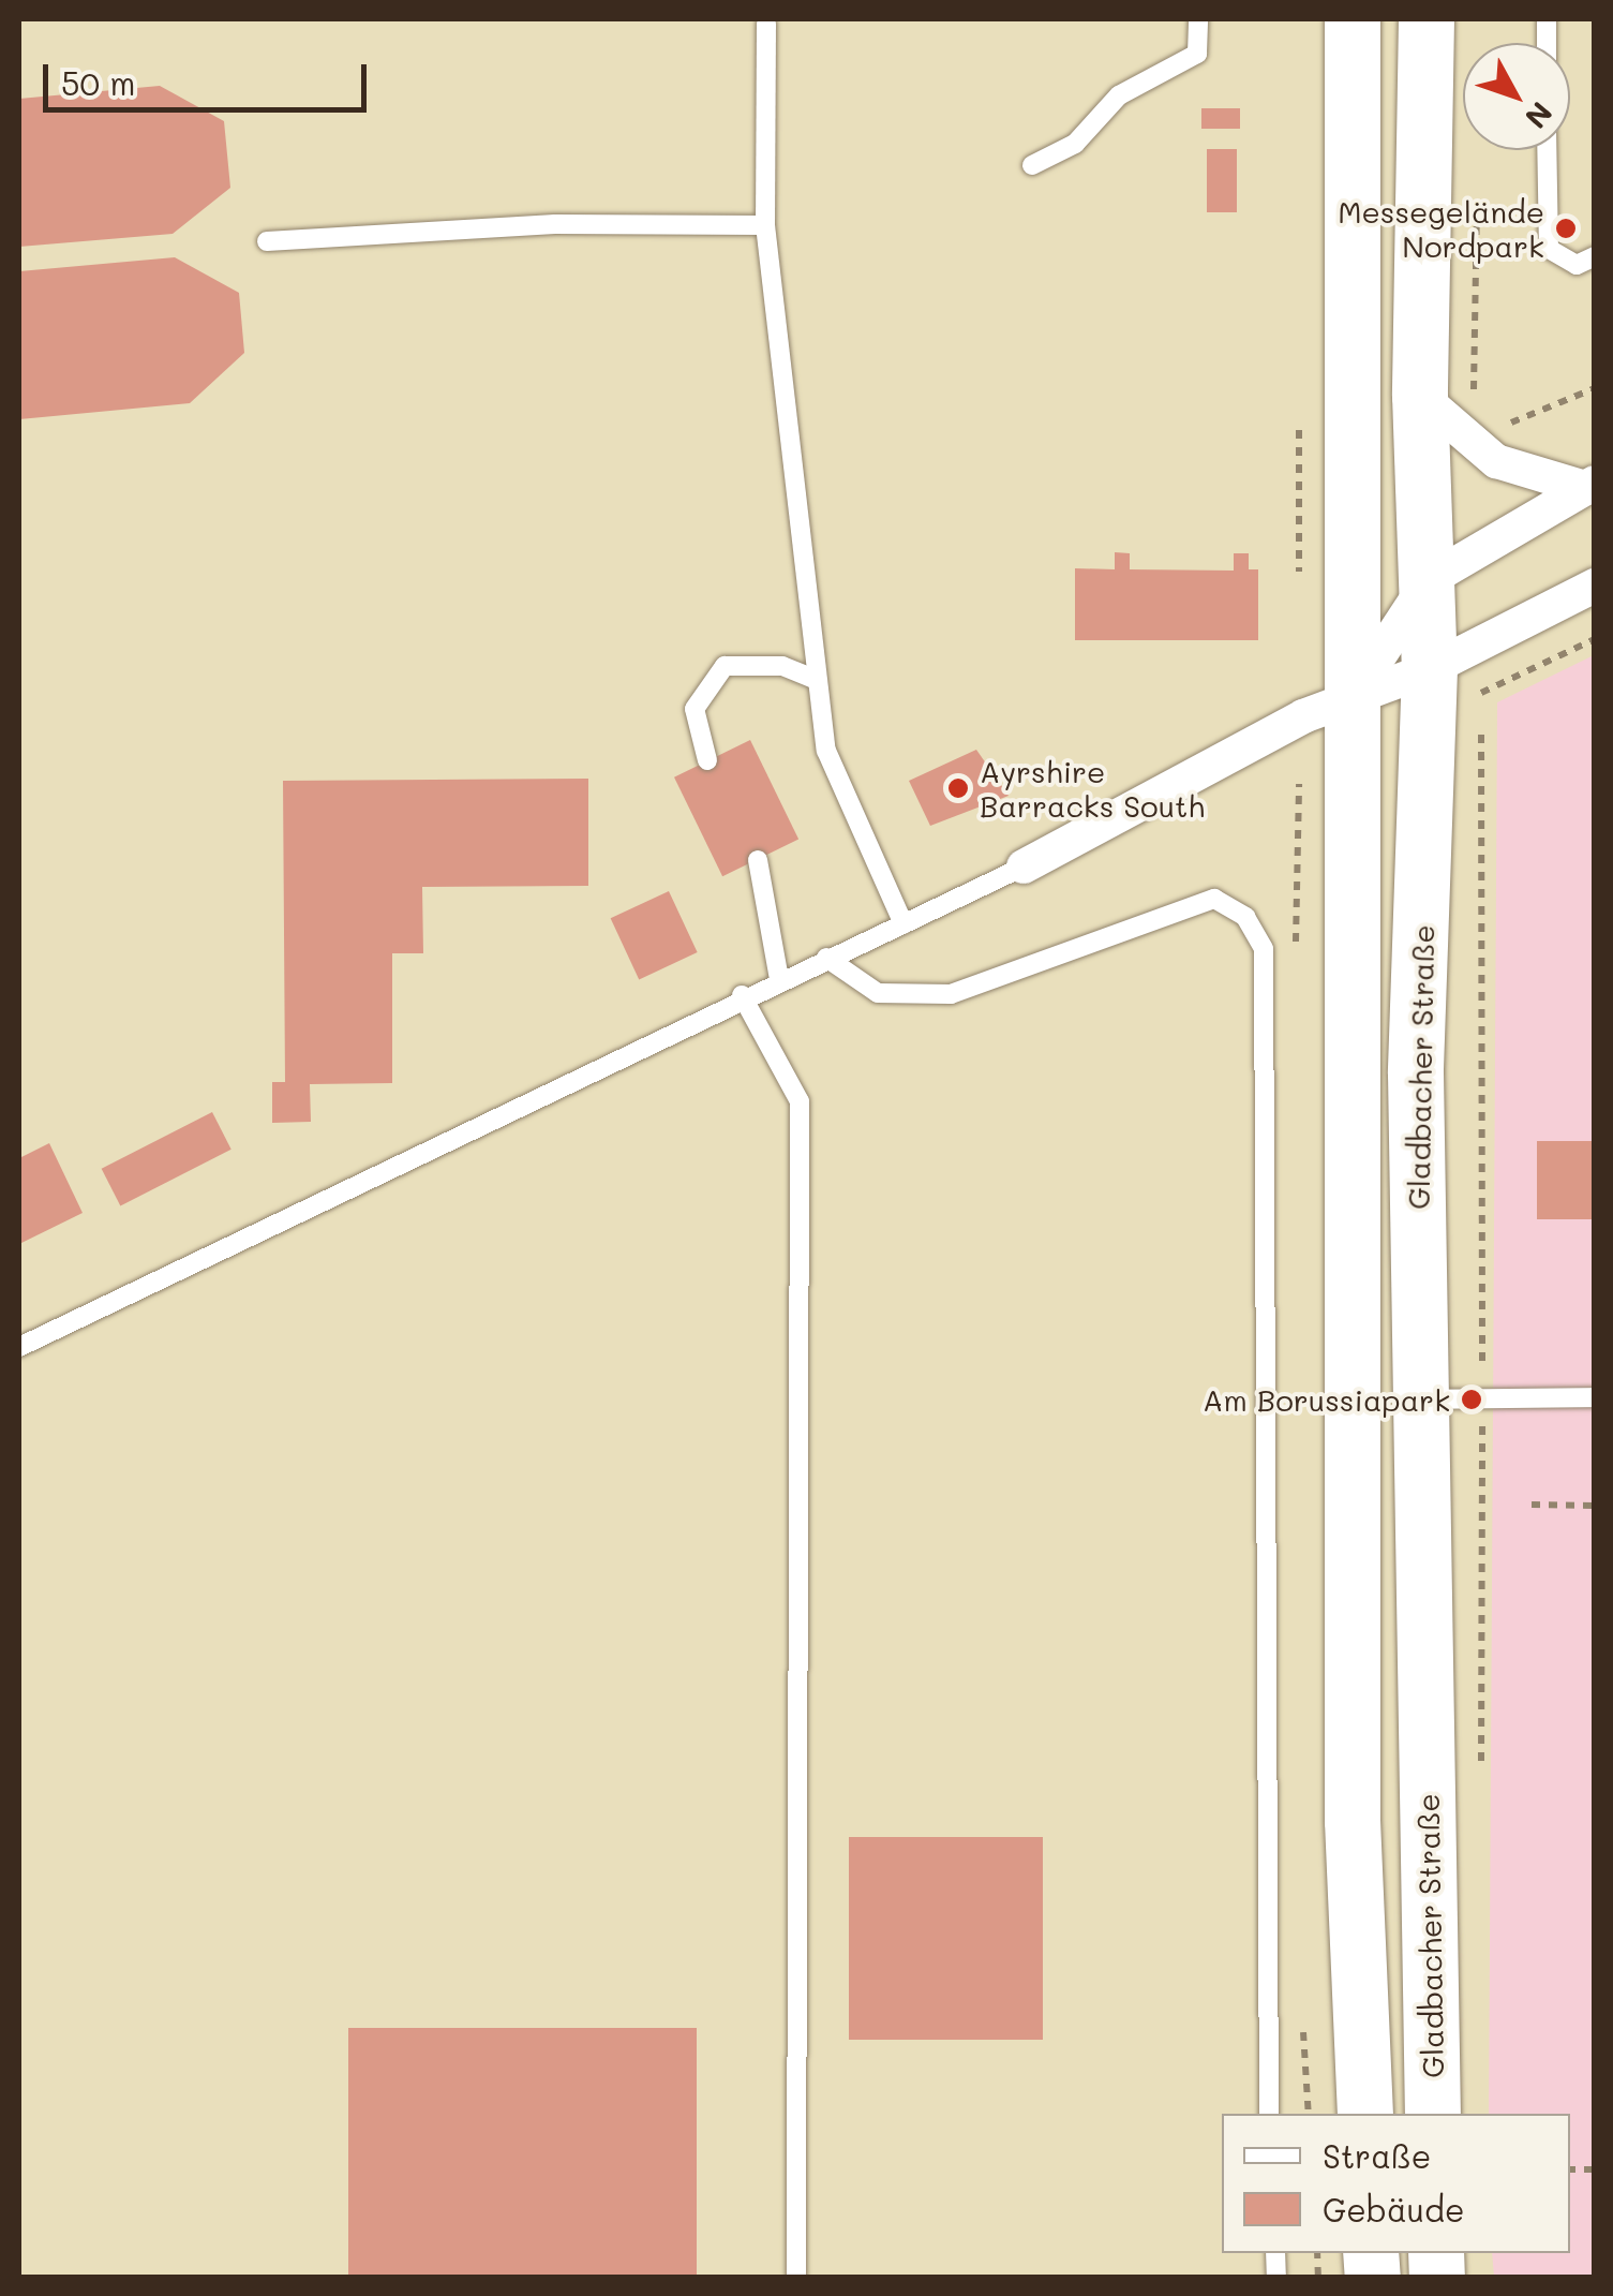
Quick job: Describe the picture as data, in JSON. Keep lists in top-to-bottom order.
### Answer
{
  "streets": {
    "main road": ["Gladbacher Straße"]
  },
  "places": ["Messegelände Nordpark", "Ayrshire Barracks South", "Am Borussiapark"],
  "legend": ["Straße", "Gebäude"],
  "scale_bar": "50 m",
  "north": "bottom right"
}
